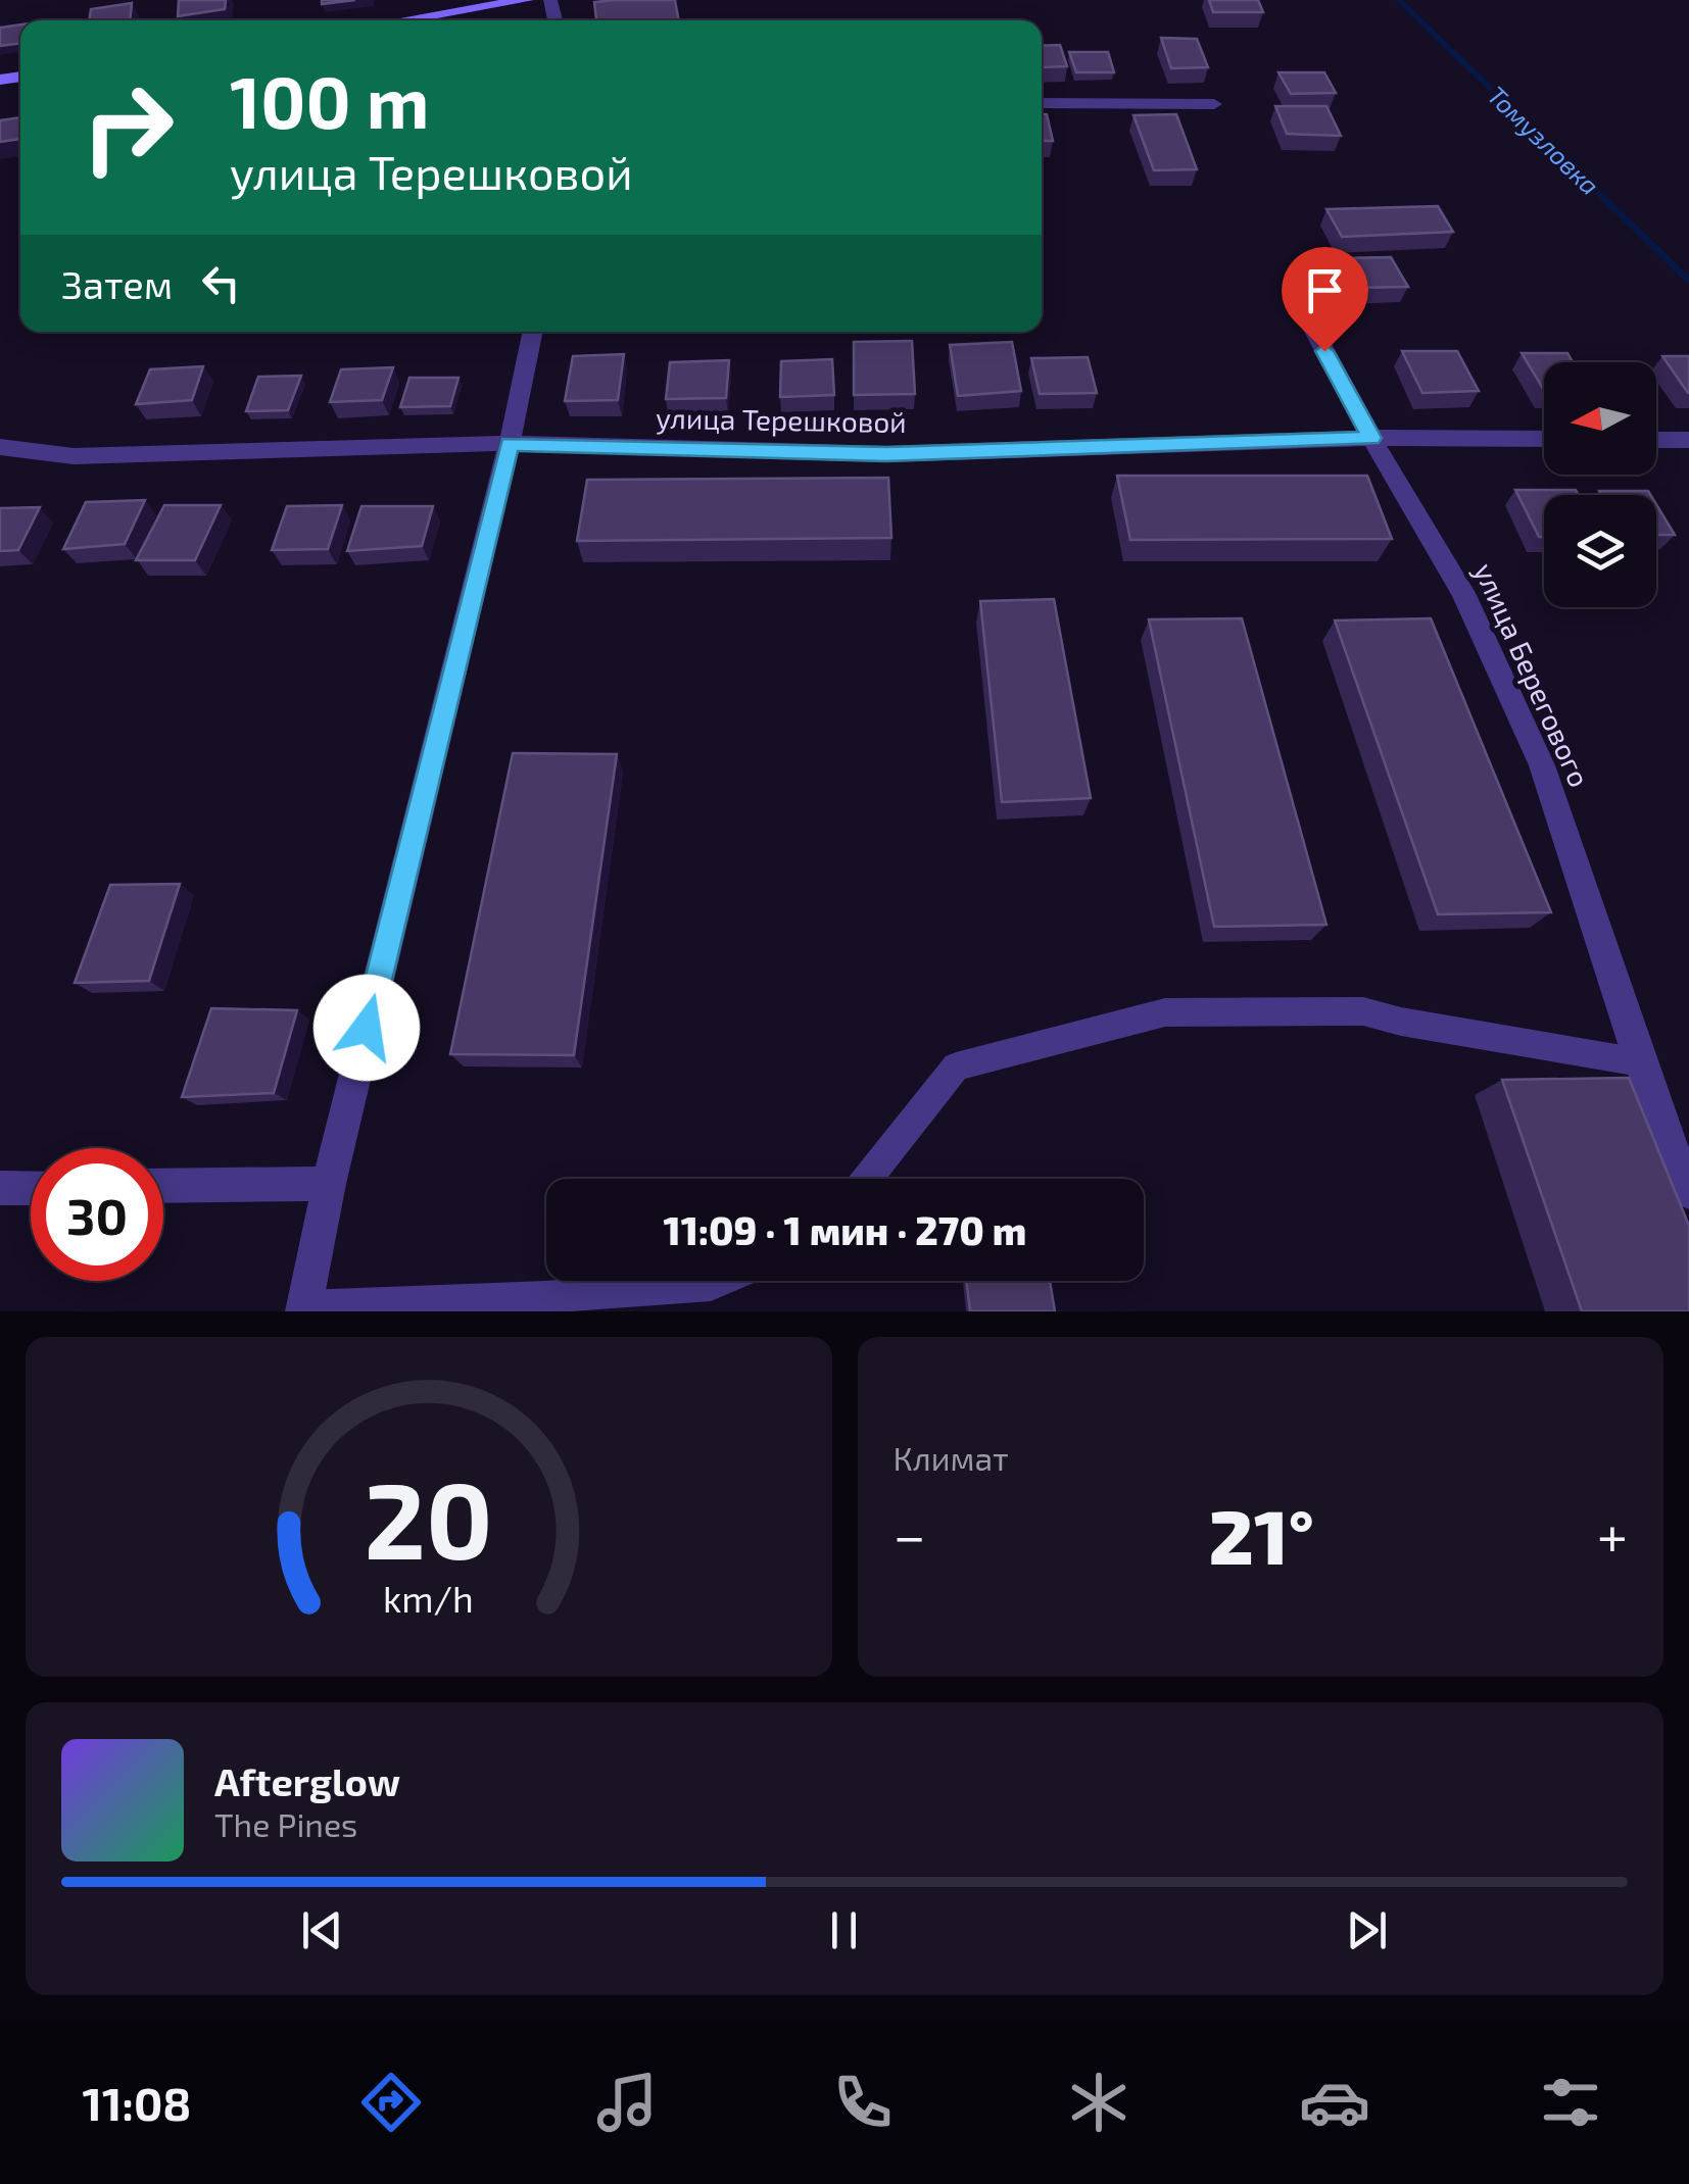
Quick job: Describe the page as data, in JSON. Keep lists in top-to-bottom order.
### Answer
{
  "streets": {
    "street": ["улица Терешковой", "улица Берегового"]
  },
  "crossings": [
    ["улица Терешковой", "улица Берегового"]
  ],
  "water": ["Томузловка"],
  "north": "left",
  "page": {
    "turn": ["100 m", "улица Терешковой"],
    "then": "Затем",
    "limit": "30",
    "trip": "11:09 · 1 мин · 270 m",
    "tile": "Климат",
    "heat": ["−", "21°", "+"],
    "song": ["Afterglow", "The Pines"],
    "tabs": "11:08",
    "gauge": ["20", "km/h"]
  }
}
